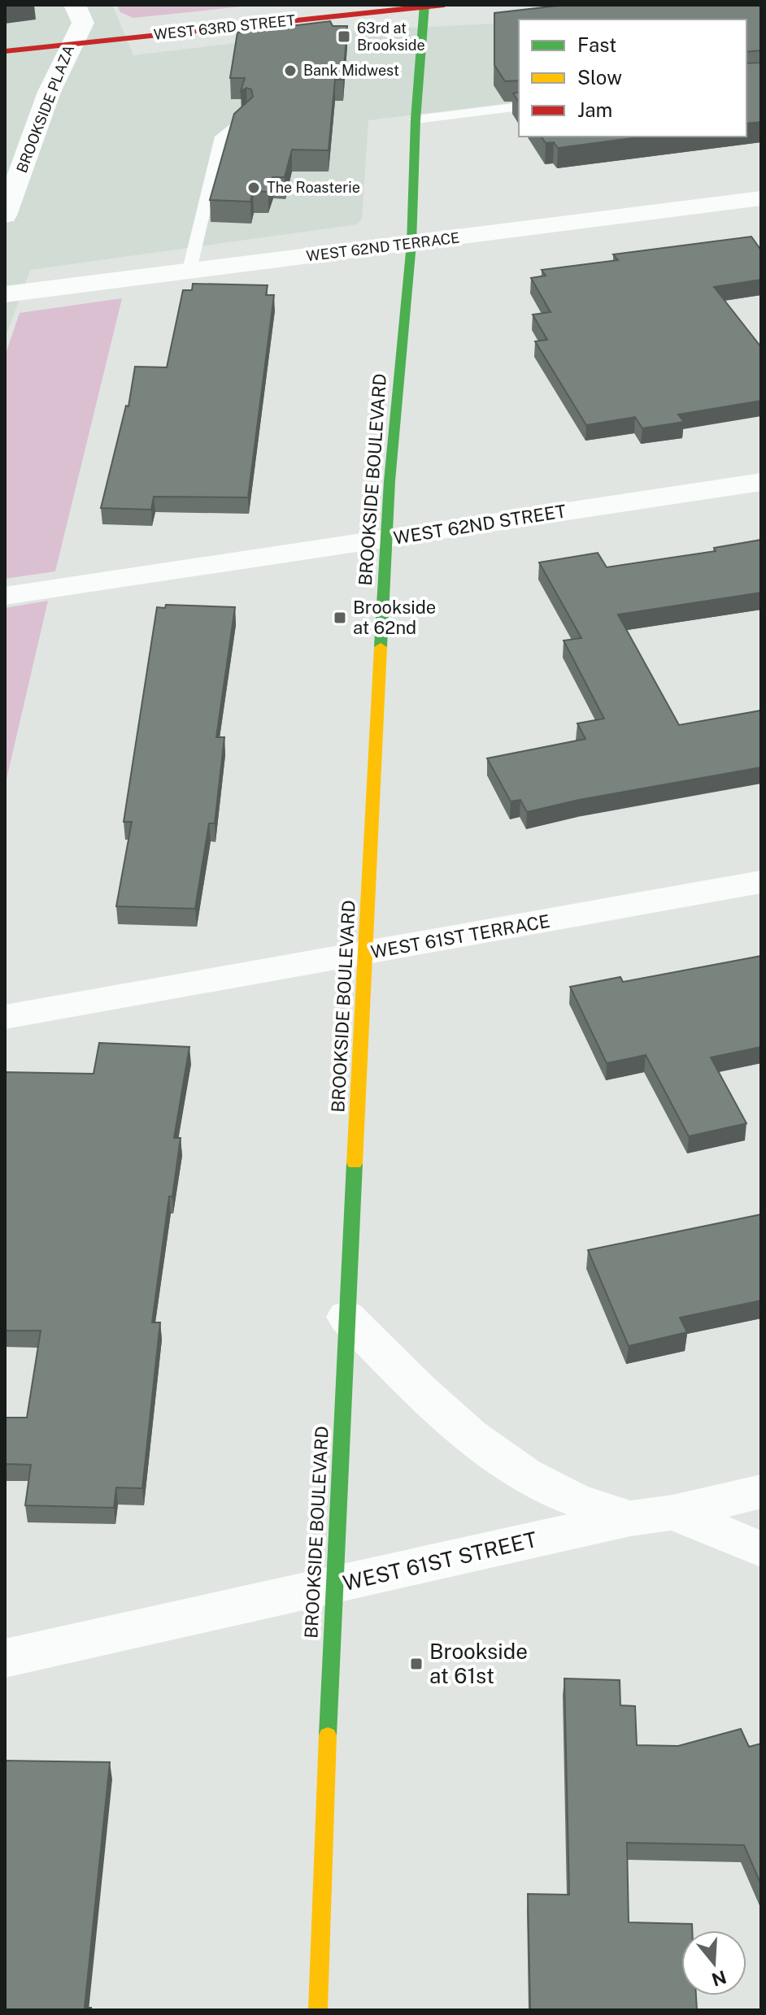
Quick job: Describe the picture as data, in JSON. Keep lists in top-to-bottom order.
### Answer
{
  "streets": {
    "main road": ["WEST 63RD STREET", "BROOKSIDE BOULEVARD"],
    "street": [
      "BROOKSIDE PLAZA",
      "WEST 62ND TERRACE",
      "WEST 62ND STREET",
      "WEST 61ST TERRACE",
      "WEST 61ST STREET"
    ]
  },
  "crossings": [
    ["WEST 63RD STREET", "BROOKSIDE PLAZA"],
    ["WEST 63RD STREET", "BROOKSIDE BOULEVARD"],
    ["WEST 62ND TERRACE", "BROOKSIDE BOULEVARD"],
    ["BROOKSIDE BOULEVARD", "WEST 62ND STREET"],
    ["BROOKSIDE BOULEVARD", "WEST 61ST TERRACE"],
    ["BROOKSIDE BOULEVARD", "WEST 61ST STREET"]
  ],
  "places": {
    "transit": ["63rd at Brookside", "Brookside at 62nd", "Brookside at 61st"],
    "other": ["Bank Midwest", "The Roasterie"]
  },
  "legend": ["Fast", "Slow", "Jam"],
  "north": "bottom"
}
